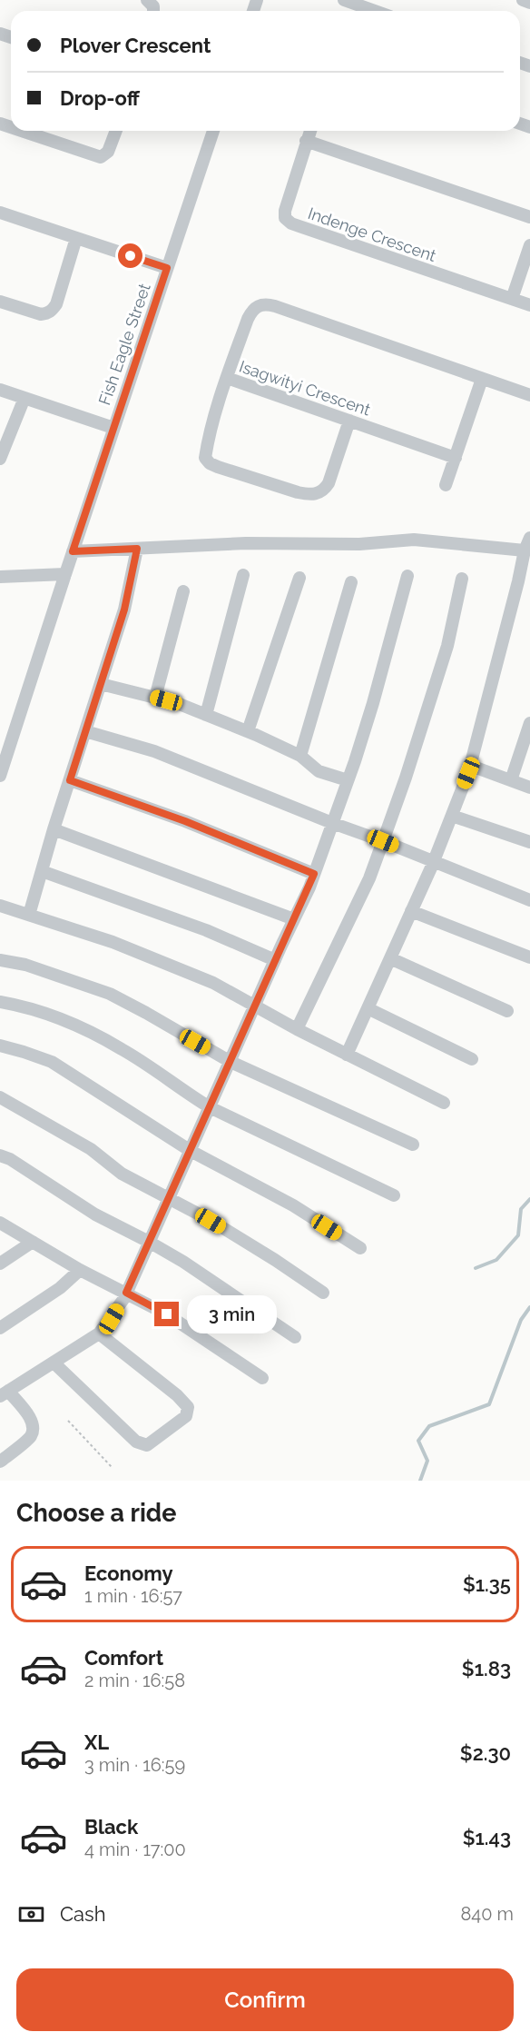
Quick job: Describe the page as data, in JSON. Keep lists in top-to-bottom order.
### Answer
{
  "streets": {
    "street": ["Indenge Crescent", "Fish Eagle Street", "Isagwityi Crescent"]
  },
  "page": {
    "banner": ["Plover Crescent", "Drop-off"],
    "bubble": "3 min",
    "heading": "Choose a ride",
    "list": [
      {
        "name": "Economy",
        "note": "1 min · 16:57",
        "value": "$1.35"
      },
      {
        "name": "Comfort",
        "note": "2 min · 16:58",
        "value": "$1.83"
      },
      {
        "name": "XL",
        "note": "3 min · 16:59",
        "value": "$2.30"
      },
      {
        "name": "Black",
        "note": "4 min · 17:00",
        "value": "$1.43"
      }
    ],
    "pay": ["Cash", "840 m"],
    "buttons": "Confirm"
  }
}
